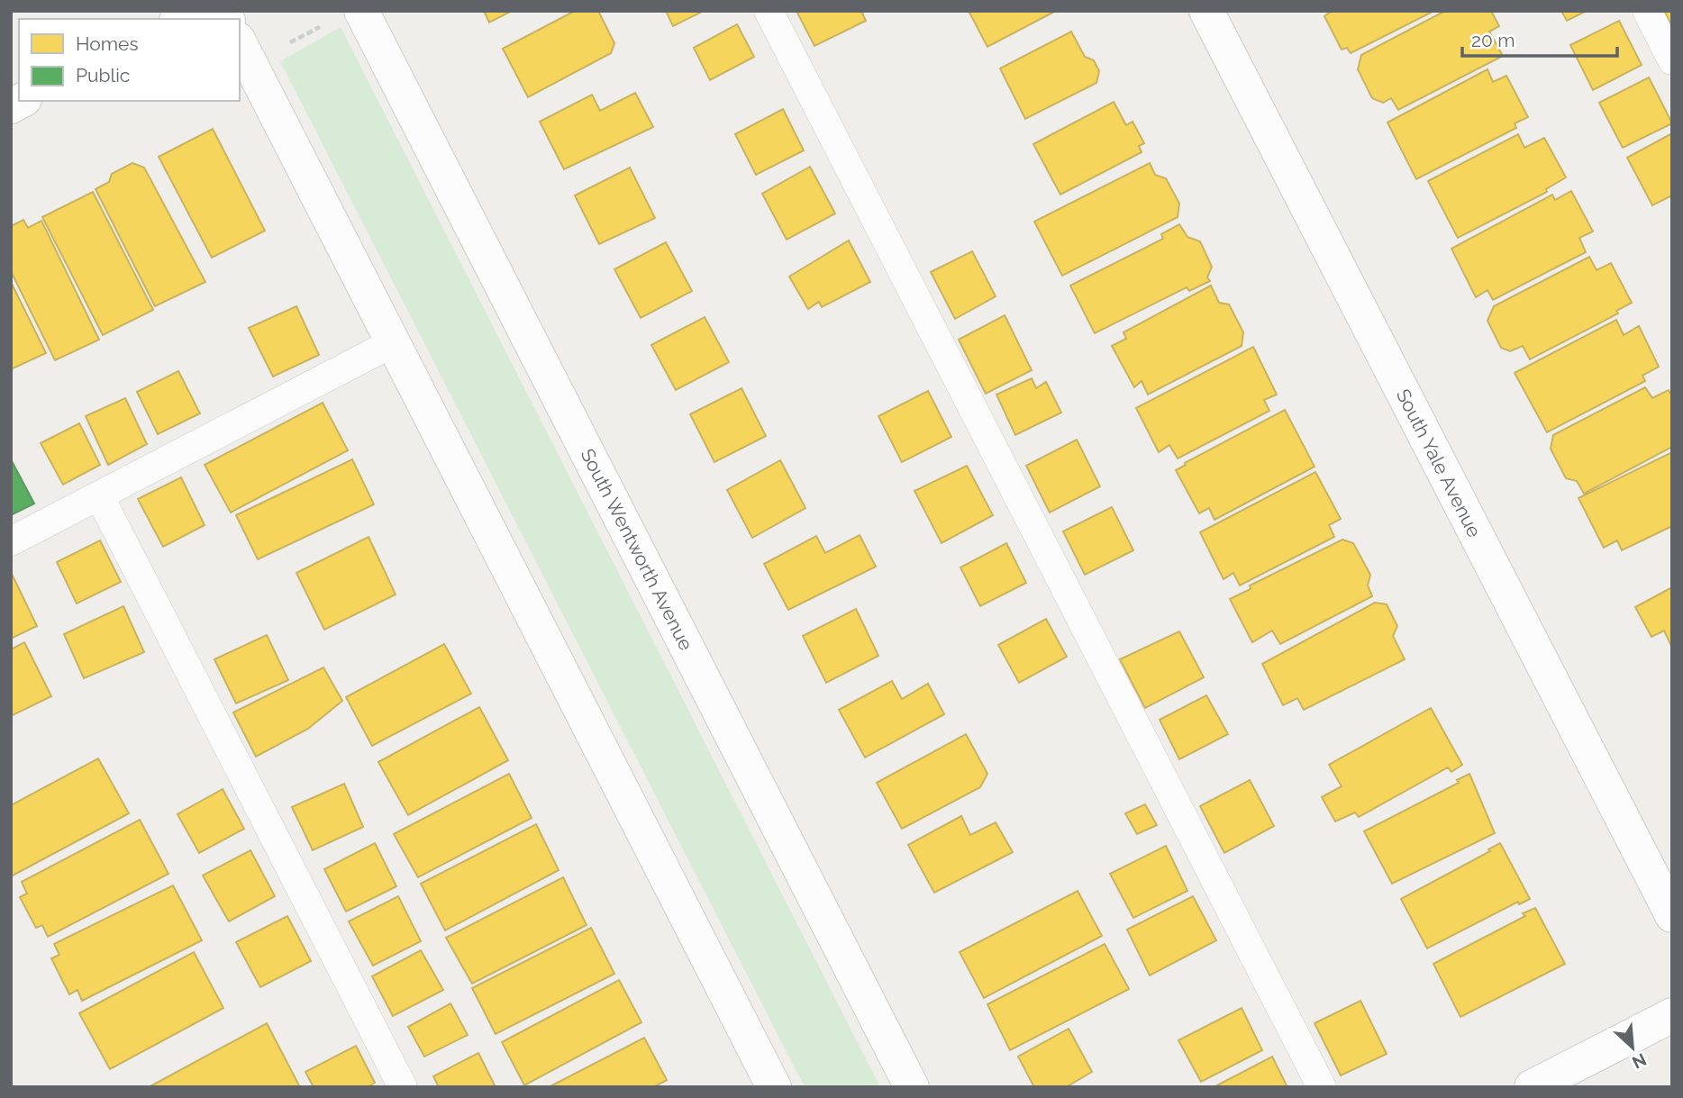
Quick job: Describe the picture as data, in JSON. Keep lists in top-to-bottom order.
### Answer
{
  "streets": {
    "street": ["South Yale Avenue", "South Wentworth Avenue"]
  },
  "legend": ["Homes", "Public"],
  "scale_bar": "20 m",
  "north": "bottom right"
}
